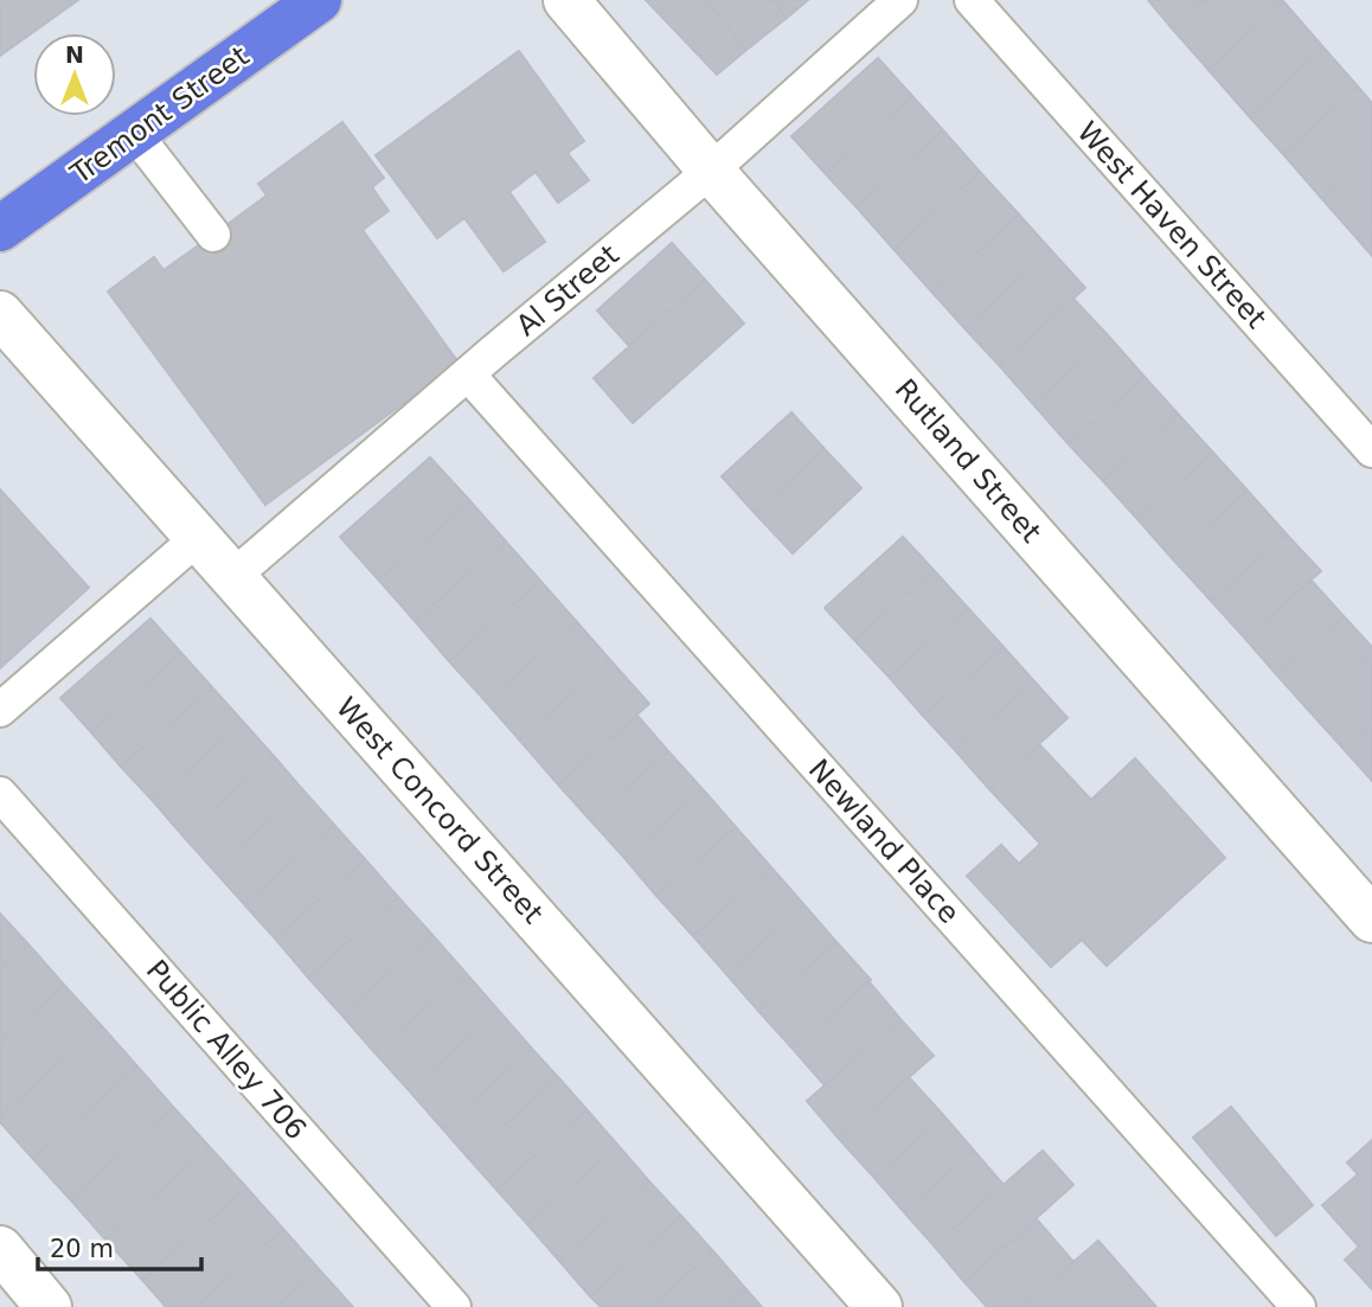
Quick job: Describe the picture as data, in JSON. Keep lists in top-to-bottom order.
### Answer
{
  "streets": {
    "main road": ["Tremont Street"],
    "street": ["Rutland Street", "West Concord Street"],
    "lane": [
      "West Haven Street",
      "Al Street",
      "Newland Place",
      "Public Alley 706"
    ]
  },
  "crossings": [
    ["Al Street", "Rutland Street"],
    ["Al Street", "West Concord Street"],
    ["Al Street", "Newland Place"]
  ],
  "scale_bar": "20 m",
  "north": "top"
}
